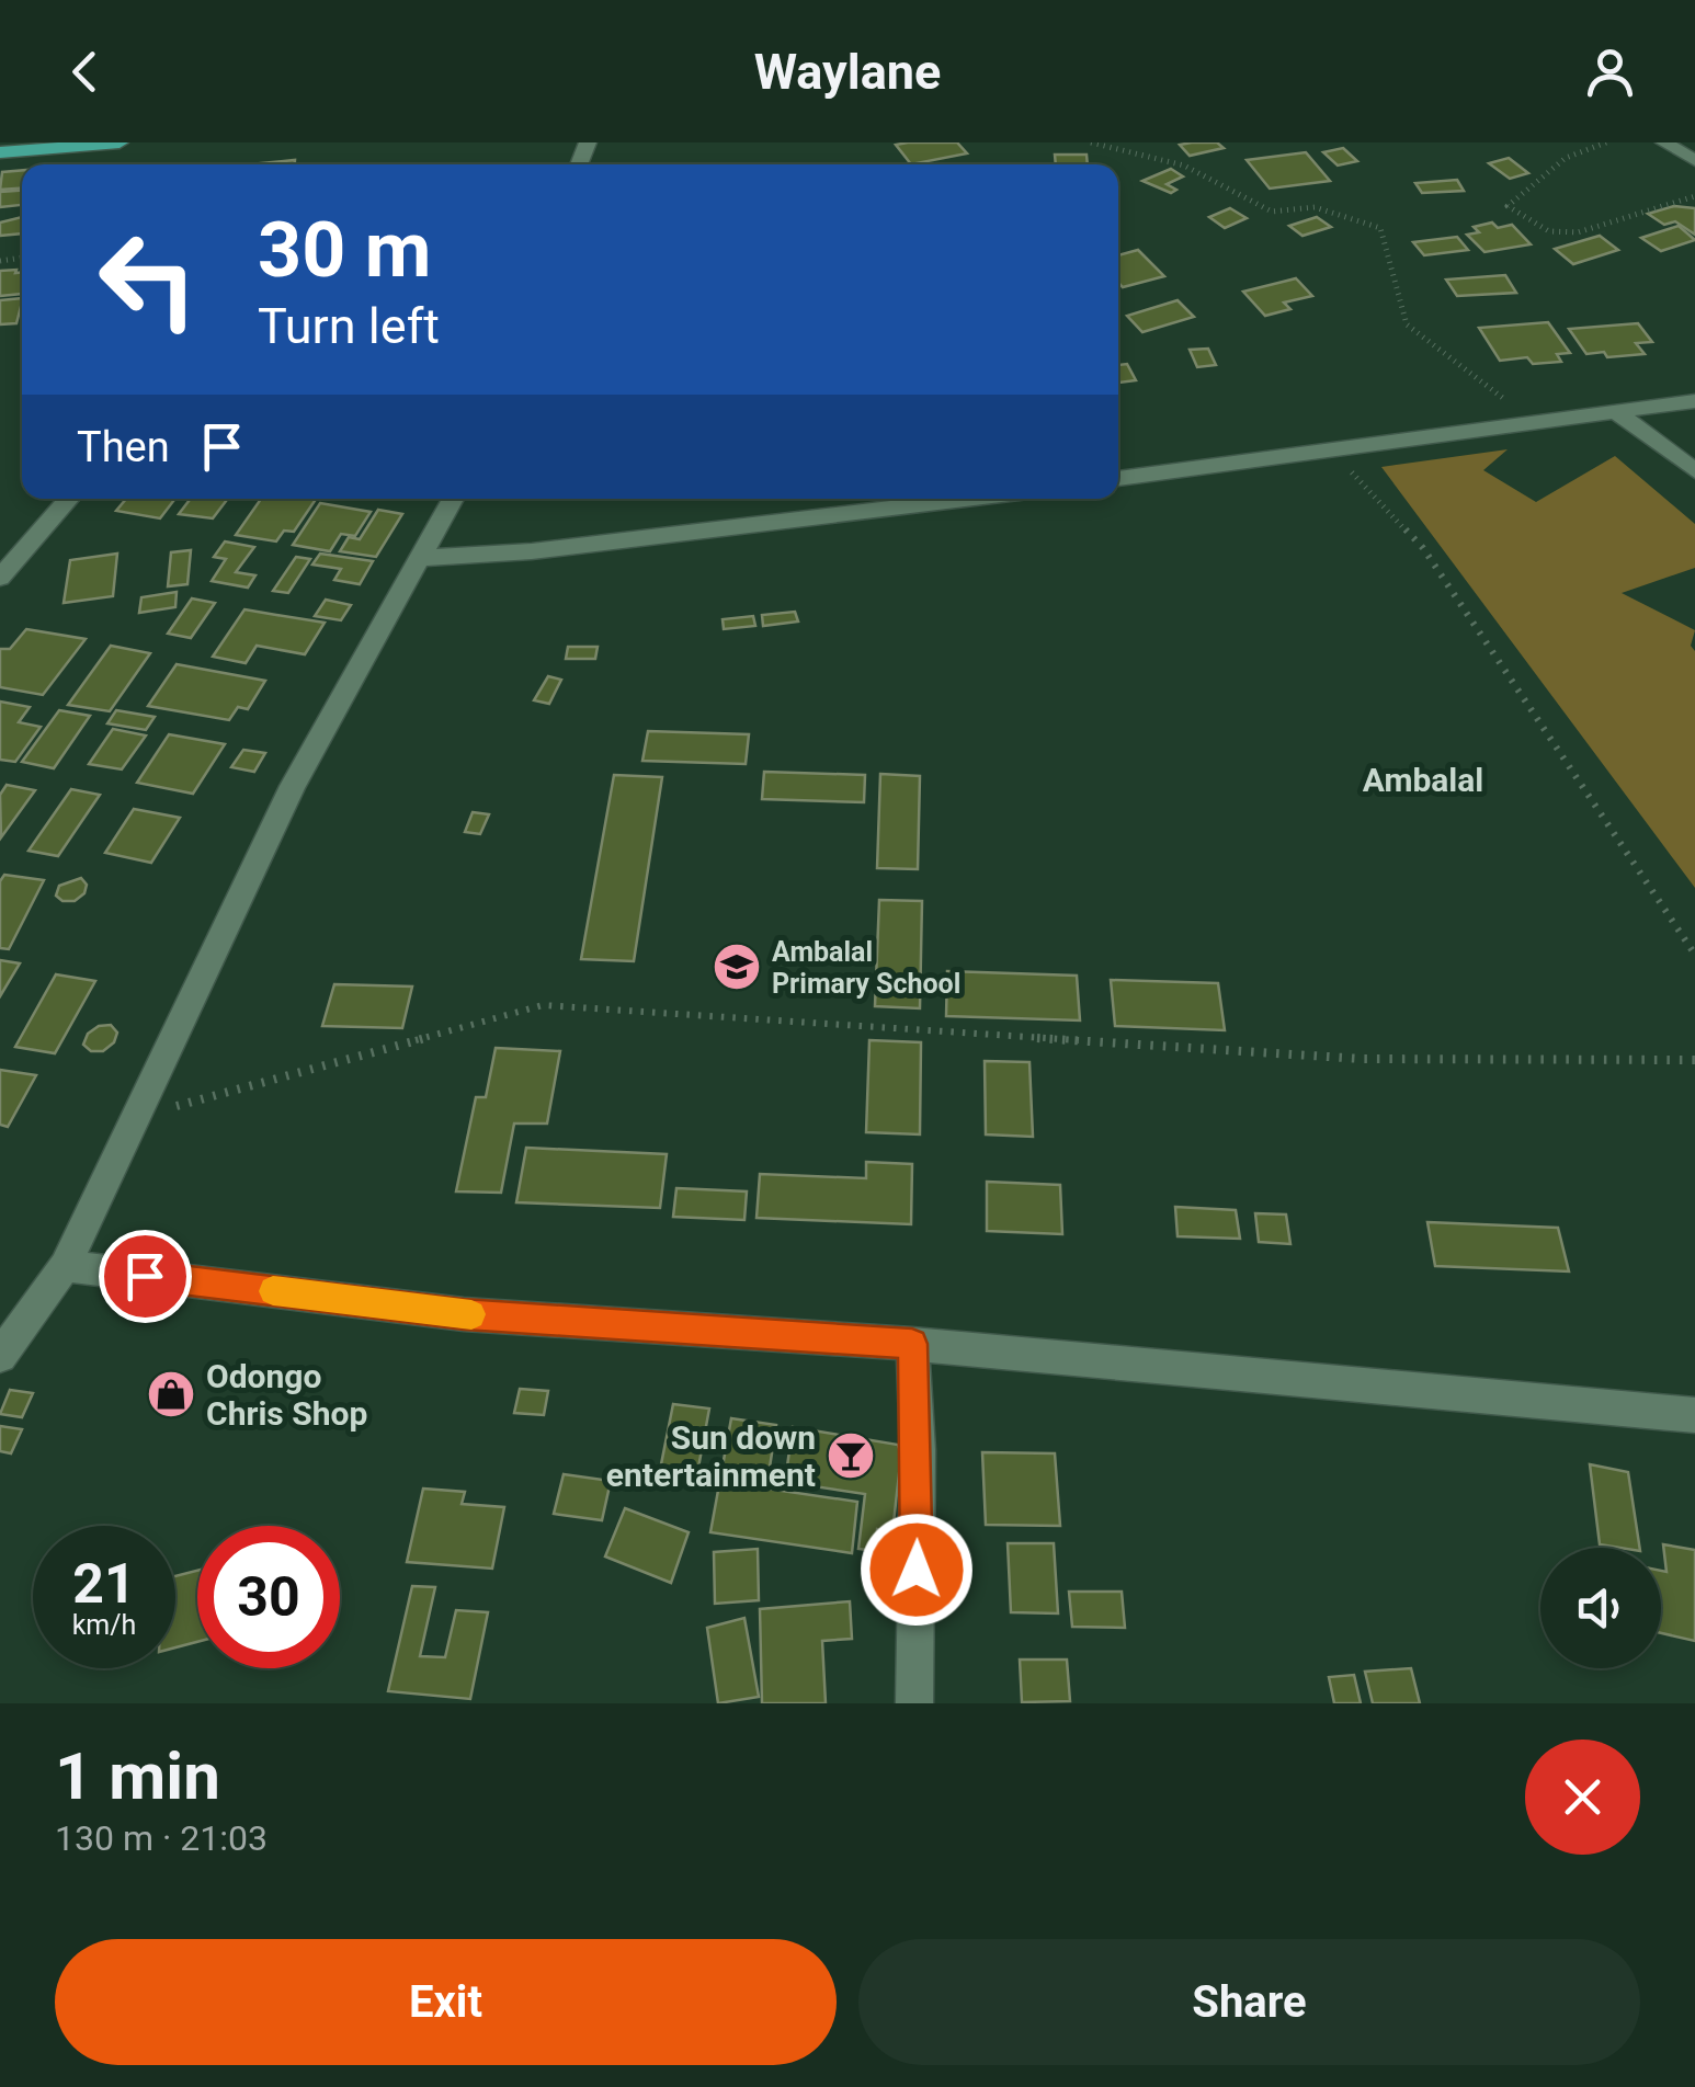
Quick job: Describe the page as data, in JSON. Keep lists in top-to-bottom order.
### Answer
{
  "districts": ["Ambalal"],
  "places": {
    "school or university": ["Ambalal Primary School"],
    "shop": ["Odongo Chris Shop"],
    "bar": ["Sun down entertainment"]
  },
  "page": {
    "header": "Waylane",
    "turn": ["30 m", "Turn left"],
    "then": "Then",
    "speed": "21 km/h",
    "limit": "30",
    "heading": ["1 min", "130 m · 21:03"],
    "buttons": ["Exit", "Share"]
  }
}
